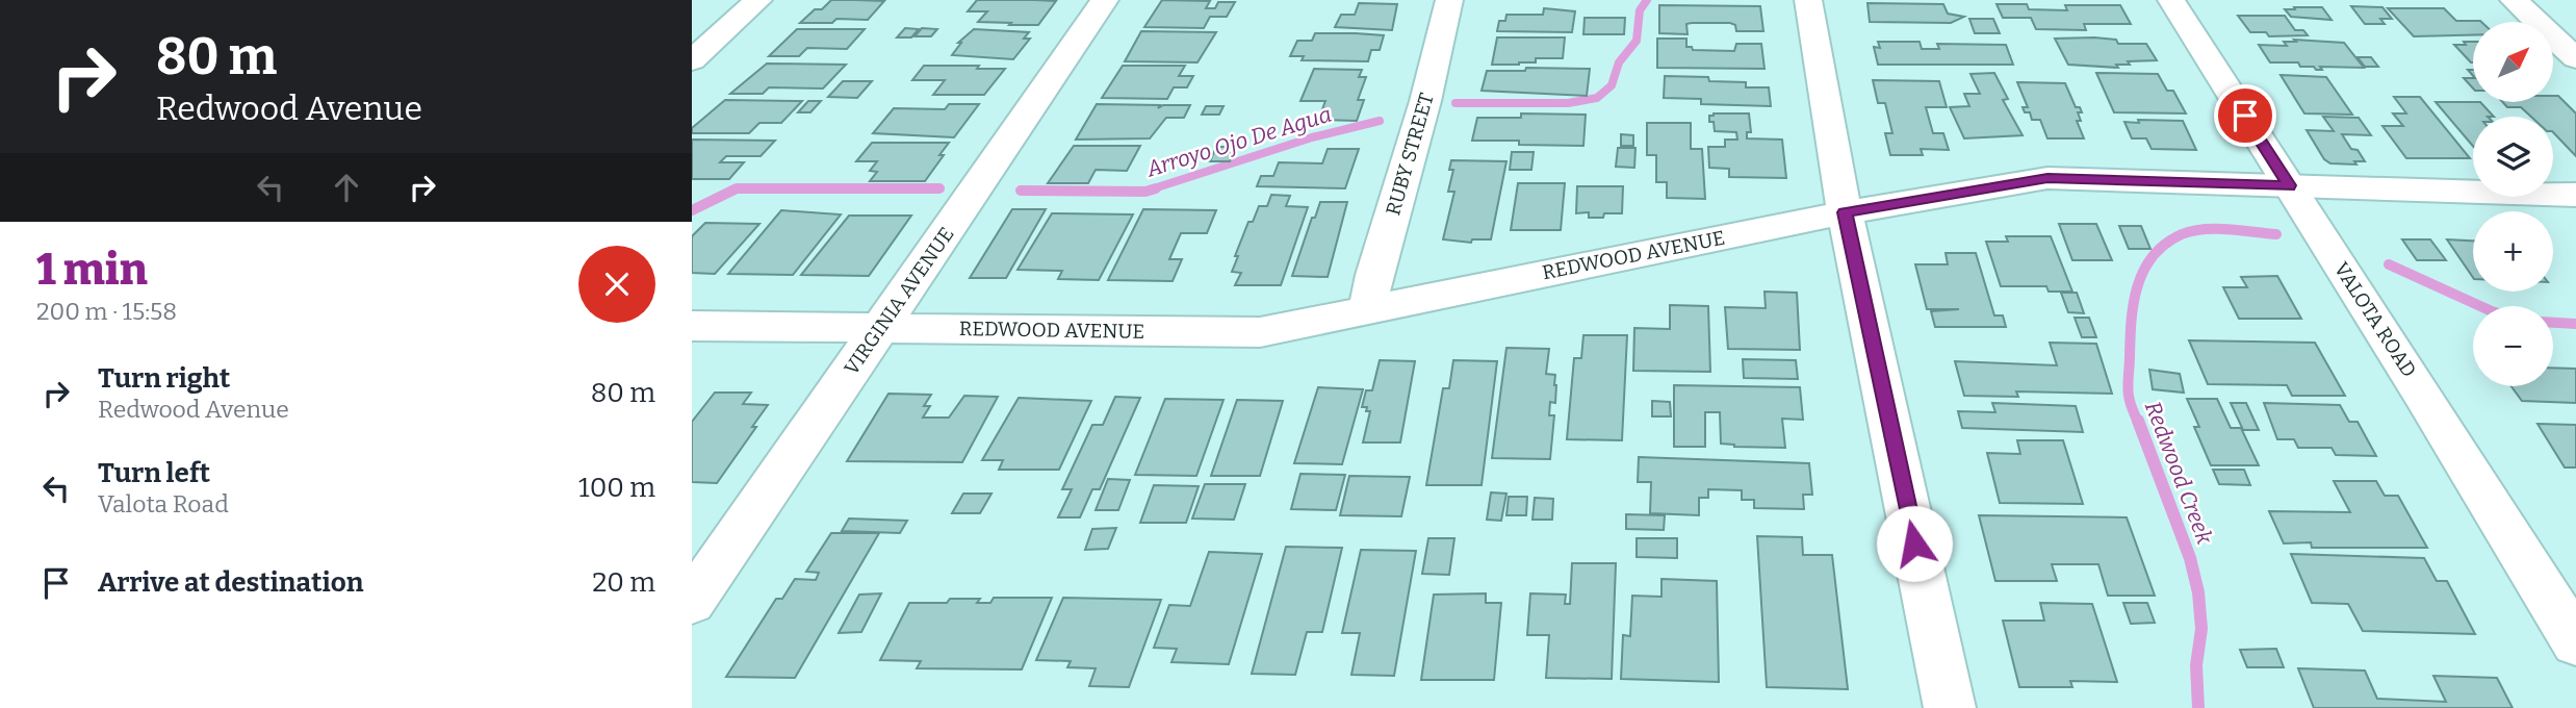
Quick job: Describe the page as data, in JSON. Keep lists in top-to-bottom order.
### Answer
{
  "streets": {
    "street": [
      "RUBY STREET",
      "REDWOOD AVENUE",
      "VIRGINIA AVENUE",
      "VALOTA ROAD"
    ]
  },
  "crossings": [
    ["RUBY STREET", "REDWOOD AVENUE"],
    ["REDWOOD AVENUE", "VIRGINIA AVENUE"],
    ["REDWOOD AVENUE", "VALOTA ROAD"]
  ],
  "water": ["Arroyo Ojo De Agua", "Redwood Creek"],
  "north": "top right",
  "page": {
    "turn": ["80 m", "Redwood Avenue"],
    "map_buttons": ["+", "−"],
    "heading": ["1 min", "200 m · 15:58"],
    "list": [
      {
        "name": "Turn right",
        "note": "Redwood Avenue",
        "value": "80 m"
      },
      {
        "name": "Turn left",
        "note": "Valota Road",
        "value": "100 m"
      },
      {
        "name": "Arrive at destination",
        "value": "20 m"
      }
    ]
  }
}
